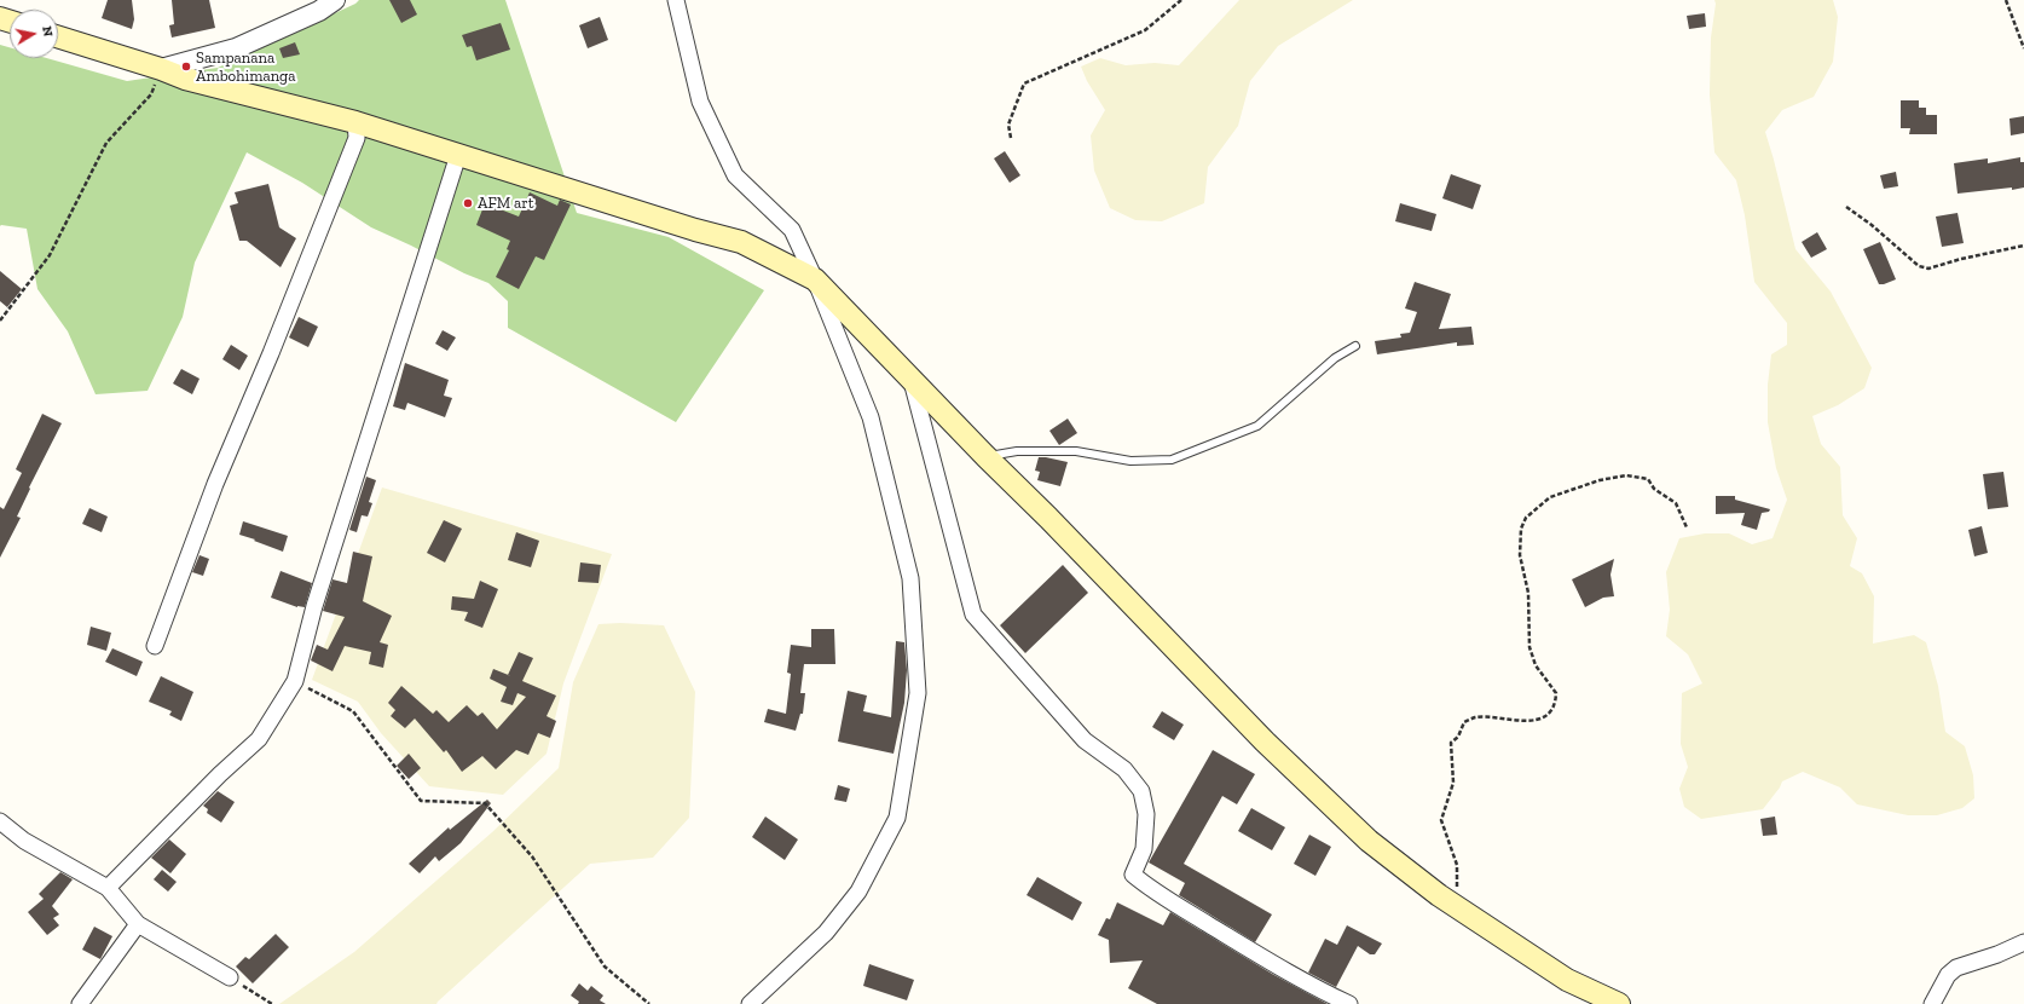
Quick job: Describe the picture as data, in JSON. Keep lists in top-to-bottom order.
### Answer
{
  "places": ["Sampanana Ambohimanga", "AFM art"],
  "north": "right"
}
